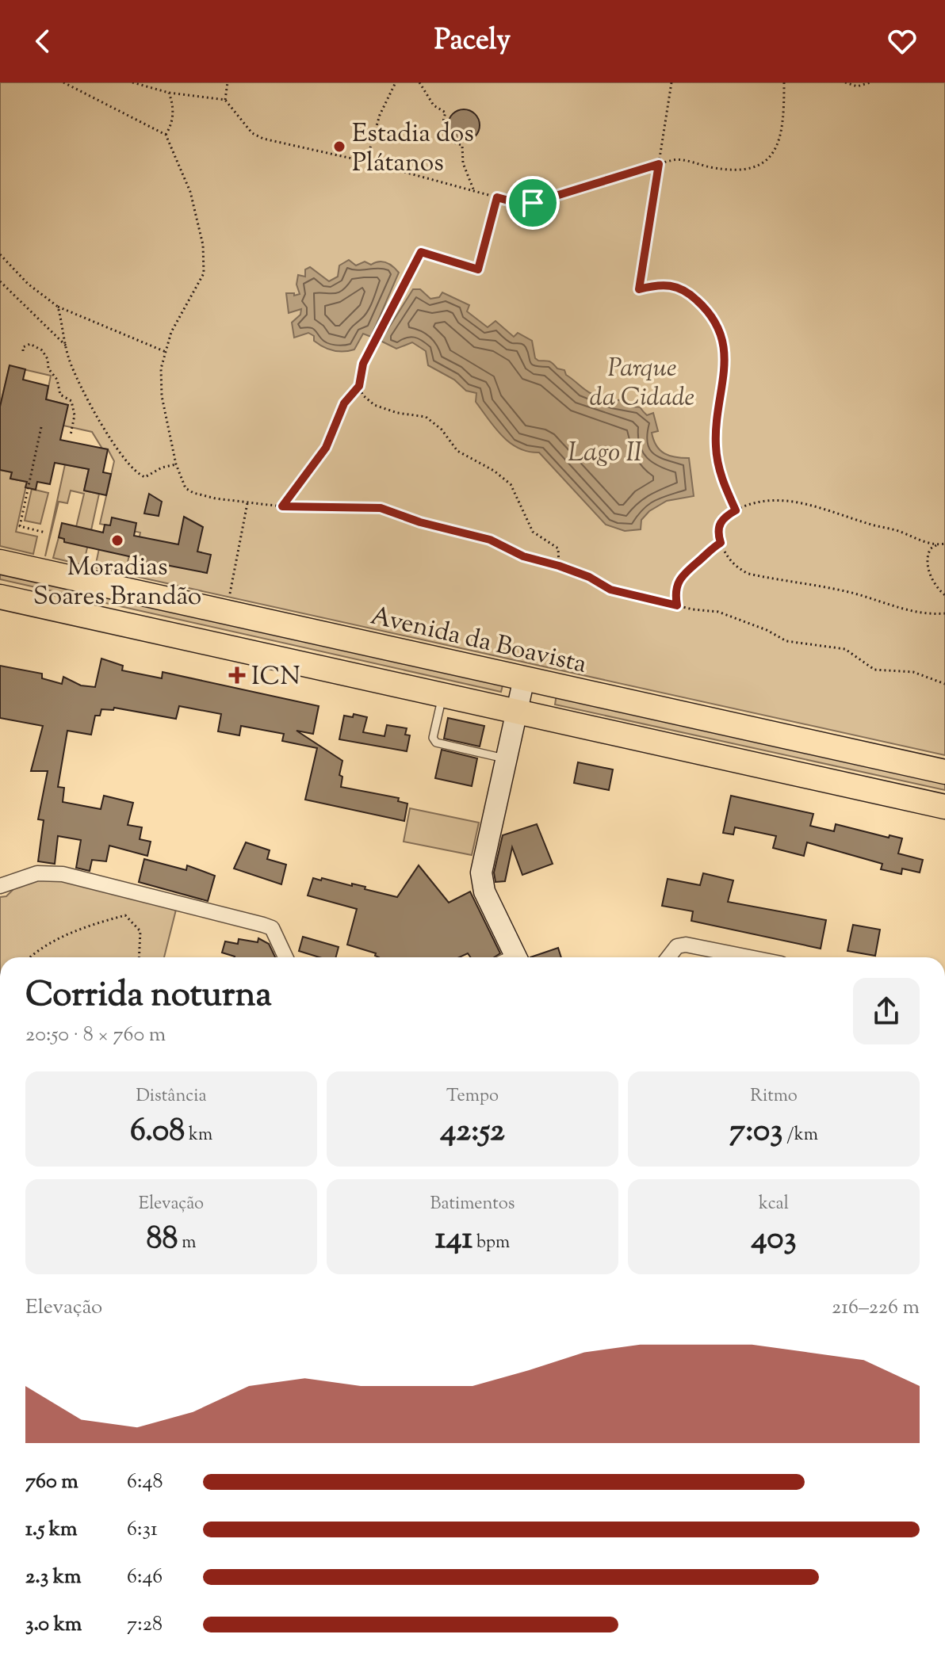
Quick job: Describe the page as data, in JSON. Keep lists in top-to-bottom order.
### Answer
{
  "streets": {
    "main road": ["Avenida da Boavista"]
  },
  "water": ["Lago II"],
  "parks": ["Parque da Cidade"],
  "places": {
    "other": ["Estadia dos Plátanos", "Moradias Soares Brandão"],
    "health": ["ICN"]
  },
  "page": {
    "header": "Pacely",
    "heading": ["Corrida noturna", "20:50 · 8 × 760 m"],
    "stats": [
      ["Distância", "6.08 km"],
      ["Tempo", "42:52"],
      ["Ritmo", "7:03 /km"],
      ["Elevação", "88 m"],
      ["Batimentos", "141 bpm"],
      ["kcal", "403"]
    ],
    "chart": ["Elevação", "216–226 m"],
    "list": [
      {
        "name": "760 m",
        "note": "6:48"
      },
      {
        "name": "1.5 km",
        "note": "6:31"
      },
      {
        "name": "2.3 km",
        "note": "6:46"
      },
      {
        "name": "3.0 km",
        "note": "7:28"
      }
    ]
  }
}
